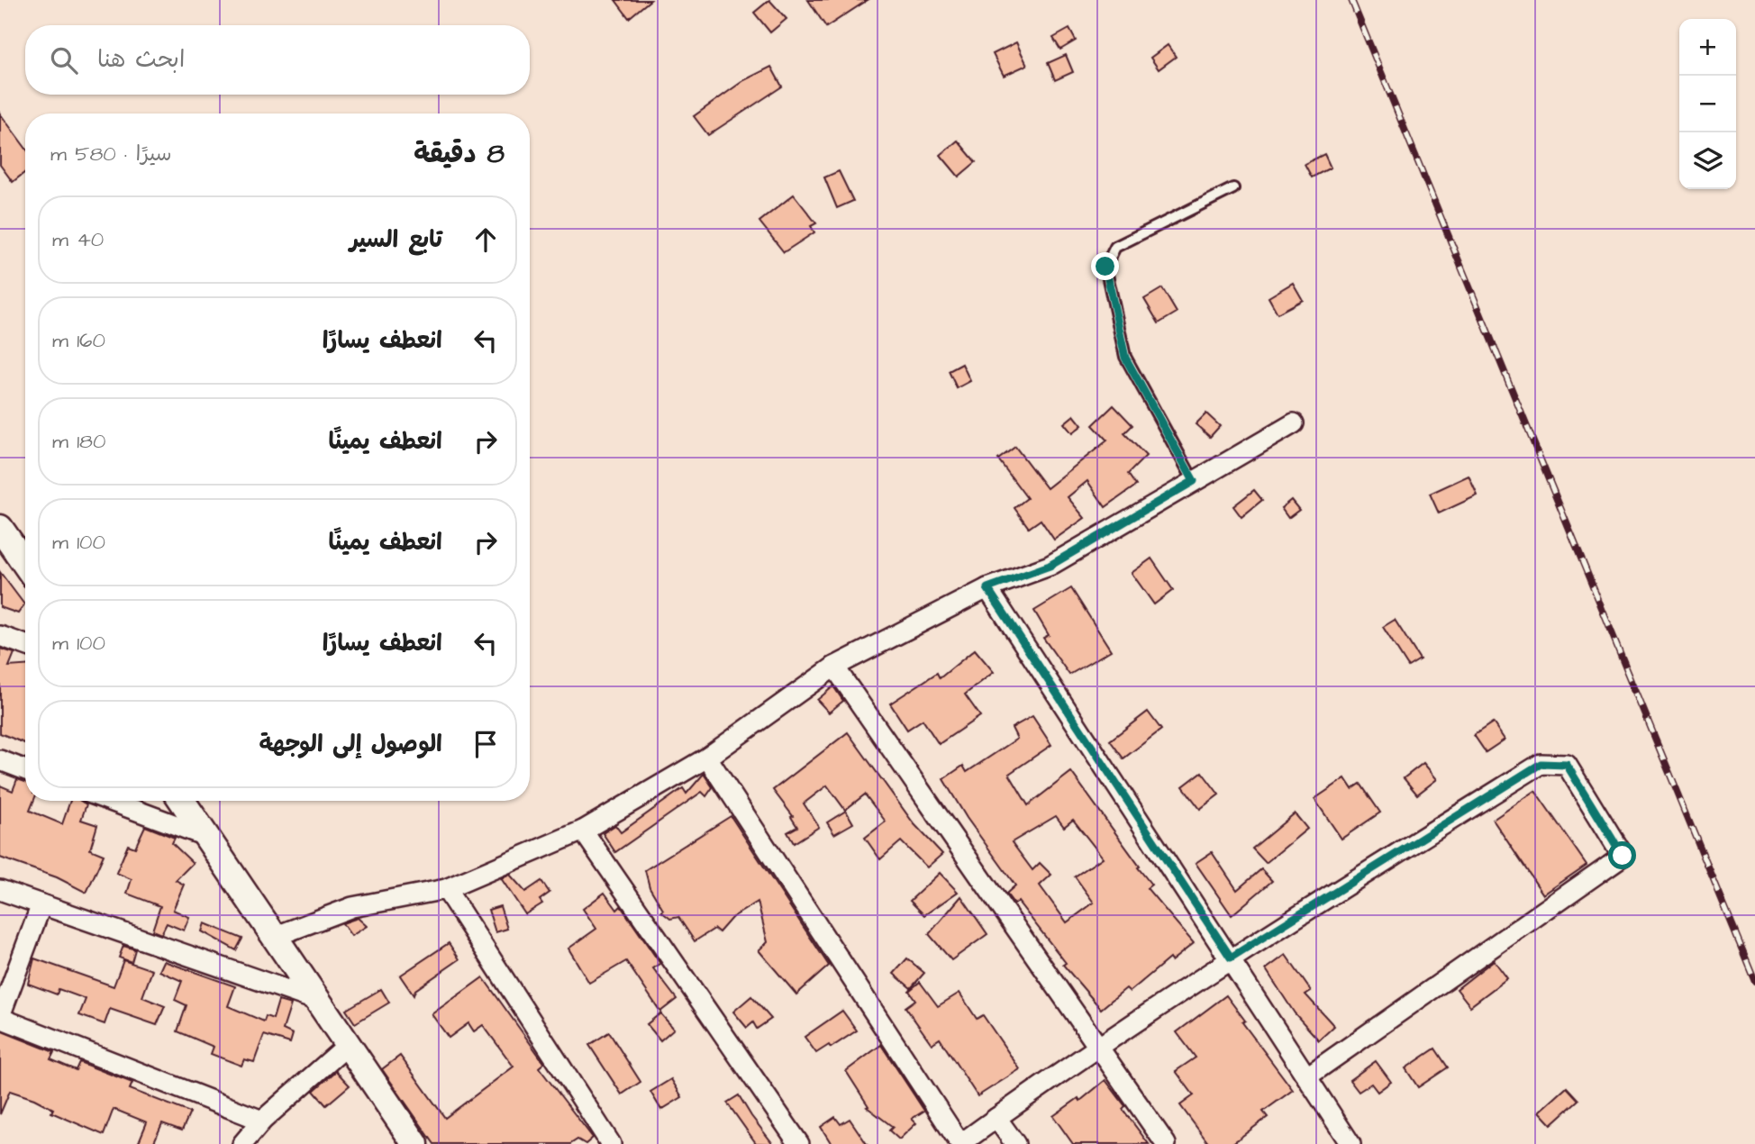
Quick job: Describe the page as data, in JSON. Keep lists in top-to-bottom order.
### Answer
{
  "page": {
    "map_buttons": ["+", "−"],
    "search": "ابحث هنا",
    "heading": ["8 دقيقة", "سيرًا · 580 m"],
    "list": [
      ["تابع السير", "40 m"],
      ["انعطف يسارًا", "160 m"],
      ["انعطف يمينًا", "180 m"],
      ["انعطف يمينًا", "100 m"],
      ["انعطف يسارًا", "100 m"],
      "الوصول إلى الوجهة"
    ]
  }
}
